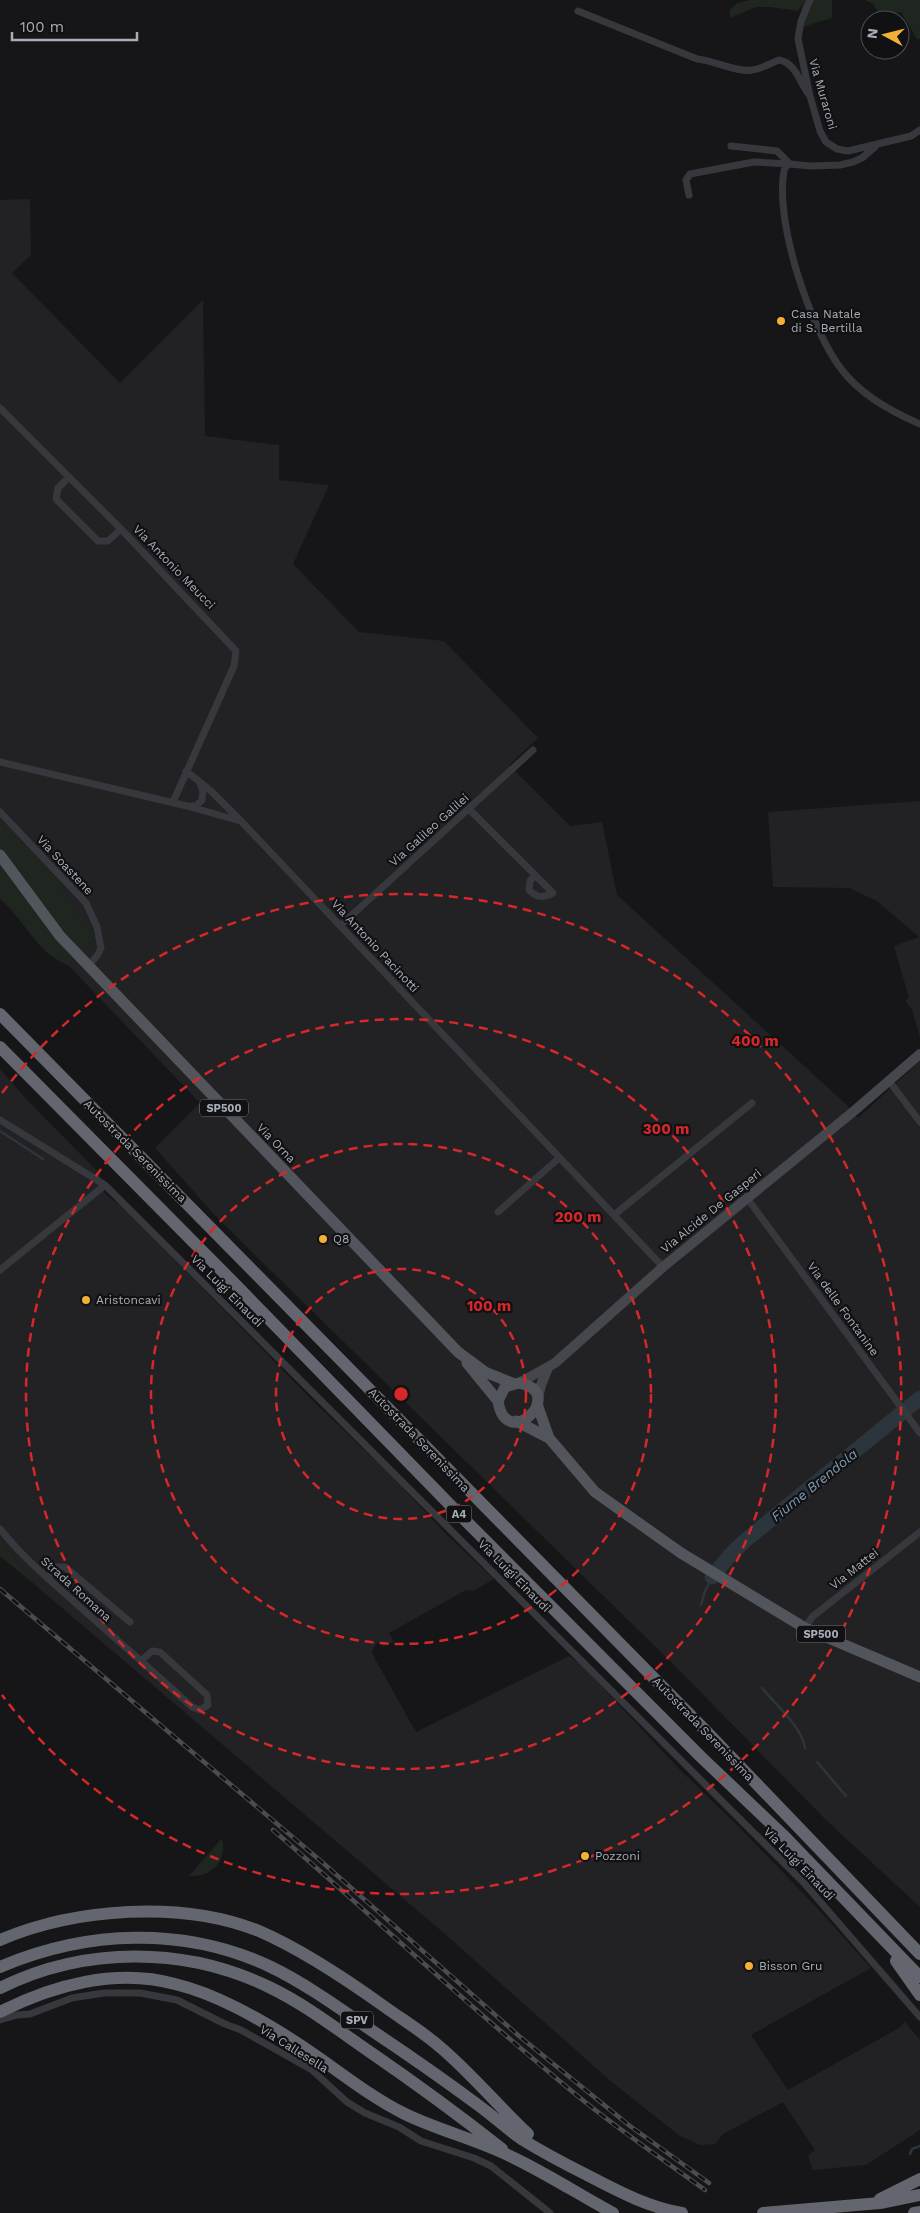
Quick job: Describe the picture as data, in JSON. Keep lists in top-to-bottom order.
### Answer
{
  "streets": {
    "highway": ["Autostrada Serenissima", "A4", "SPV"],
    "main road": ["SP500", "Via Orna", "Via Alcide De Gasperi"],
    "street": [
      "Via Muraroni",
      "Via Antonio Meucci",
      "Via Galileo Galilei",
      "Via Soastene",
      "Via Antonio Pacinotti",
      "Via Luigi Einaudi",
      "Via delle Fontanine",
      "Via Mattei",
      "Strada Romana",
      "Via Callesella"
    ]
  },
  "crossings": [
    ["Via Galileo Galilei", "Via Antonio Pacinotti"],
    ["Via Soastene", "Via Orna"],
    ["Via Antonio Pacinotti", "Via Alcide De Gasperi"],
    ["SP500", "Via Orna"],
    ["SP500", "Via Alcide De Gasperi"],
    ["SP500", "Via Mattei"],
    ["Via Orna", "Via Alcide De Gasperi"],
    ["Via Alcide De Gasperi", "Via delle Fontanine"]
  ],
  "water": ["Fiume Brendola"],
  "places": [
    "Casa Natale di S. Bertilla",
    "Q8",
    "Aristoncavi",
    "Pozzoni",
    "Bisson Gru"
  ],
  "scale_bar": "100 m",
  "north": "left",
  "rings": [
    "400 m",
    "300 m",
    "200 m",
    "100 m"
  ]
}
